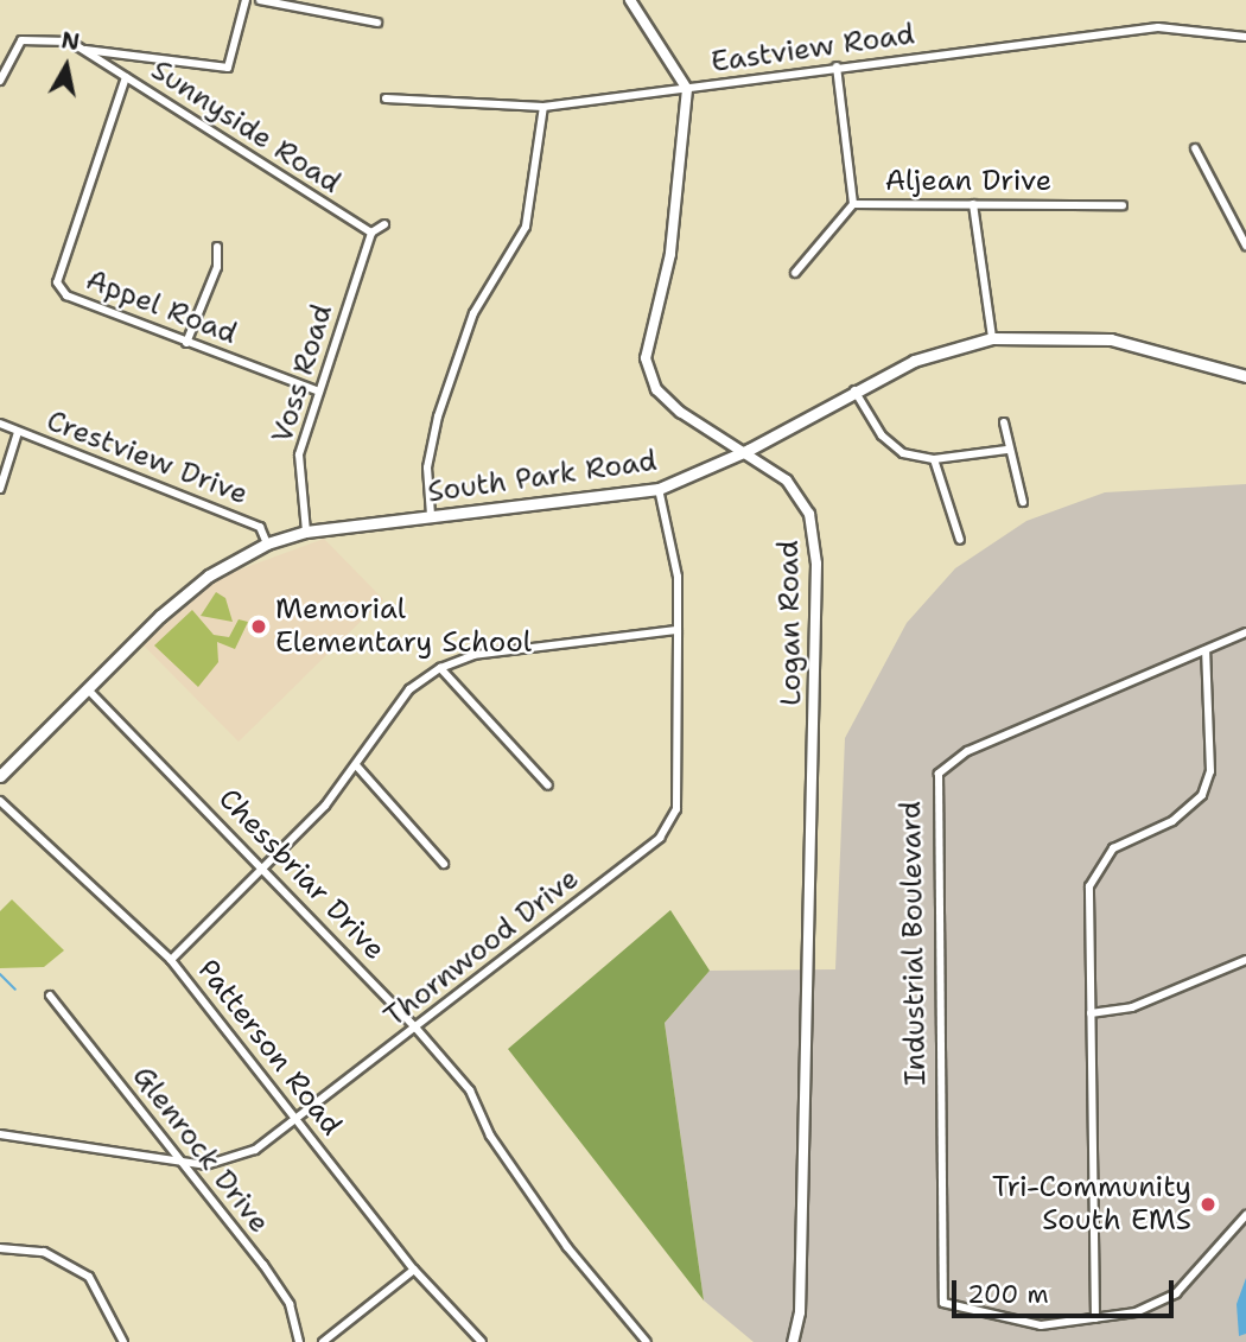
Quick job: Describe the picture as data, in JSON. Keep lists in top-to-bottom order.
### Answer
{
  "streets": {
    "main road": ["South Park Road"],
    "street": [
      "Eastview Road",
      "Sunnyside Road",
      "Aljean Drive",
      "Appel Road",
      "Voss Road",
      "Crestview Drive",
      "Logan Road",
      "Chessbriar Drive",
      "Industrial Boulevard",
      "Thornwood Drive",
      "Patterson Road",
      "Glenrock Drive"
    ]
  },
  "crossings": [
    ["Eastview Road", "Aljean Drive"],
    ["Eastview Road", "Logan Road"],
    ["Sunnyside Road", "Appel Road"],
    ["Sunnyside Road", "Voss Road"],
    ["Appel Road", "Voss Road"],
    ["Voss Road", "South Park Road"],
    ["Crestview Drive", "South Park Road"],
    ["South Park Road", "Logan Road"],
    ["South Park Road", "Chessbriar Drive"],
    ["South Park Road", "Thornwood Drive"],
    ["Chessbriar Drive", "Thornwood Drive"],
    ["Thornwood Drive", "Patterson Road"],
    ["Thornwood Drive", "Glenrock Drive"]
  ],
  "places": ["Memorial Elementary School", "Tri-Community South EMS"],
  "scale_bar": "200 m",
  "north": "top"
}
